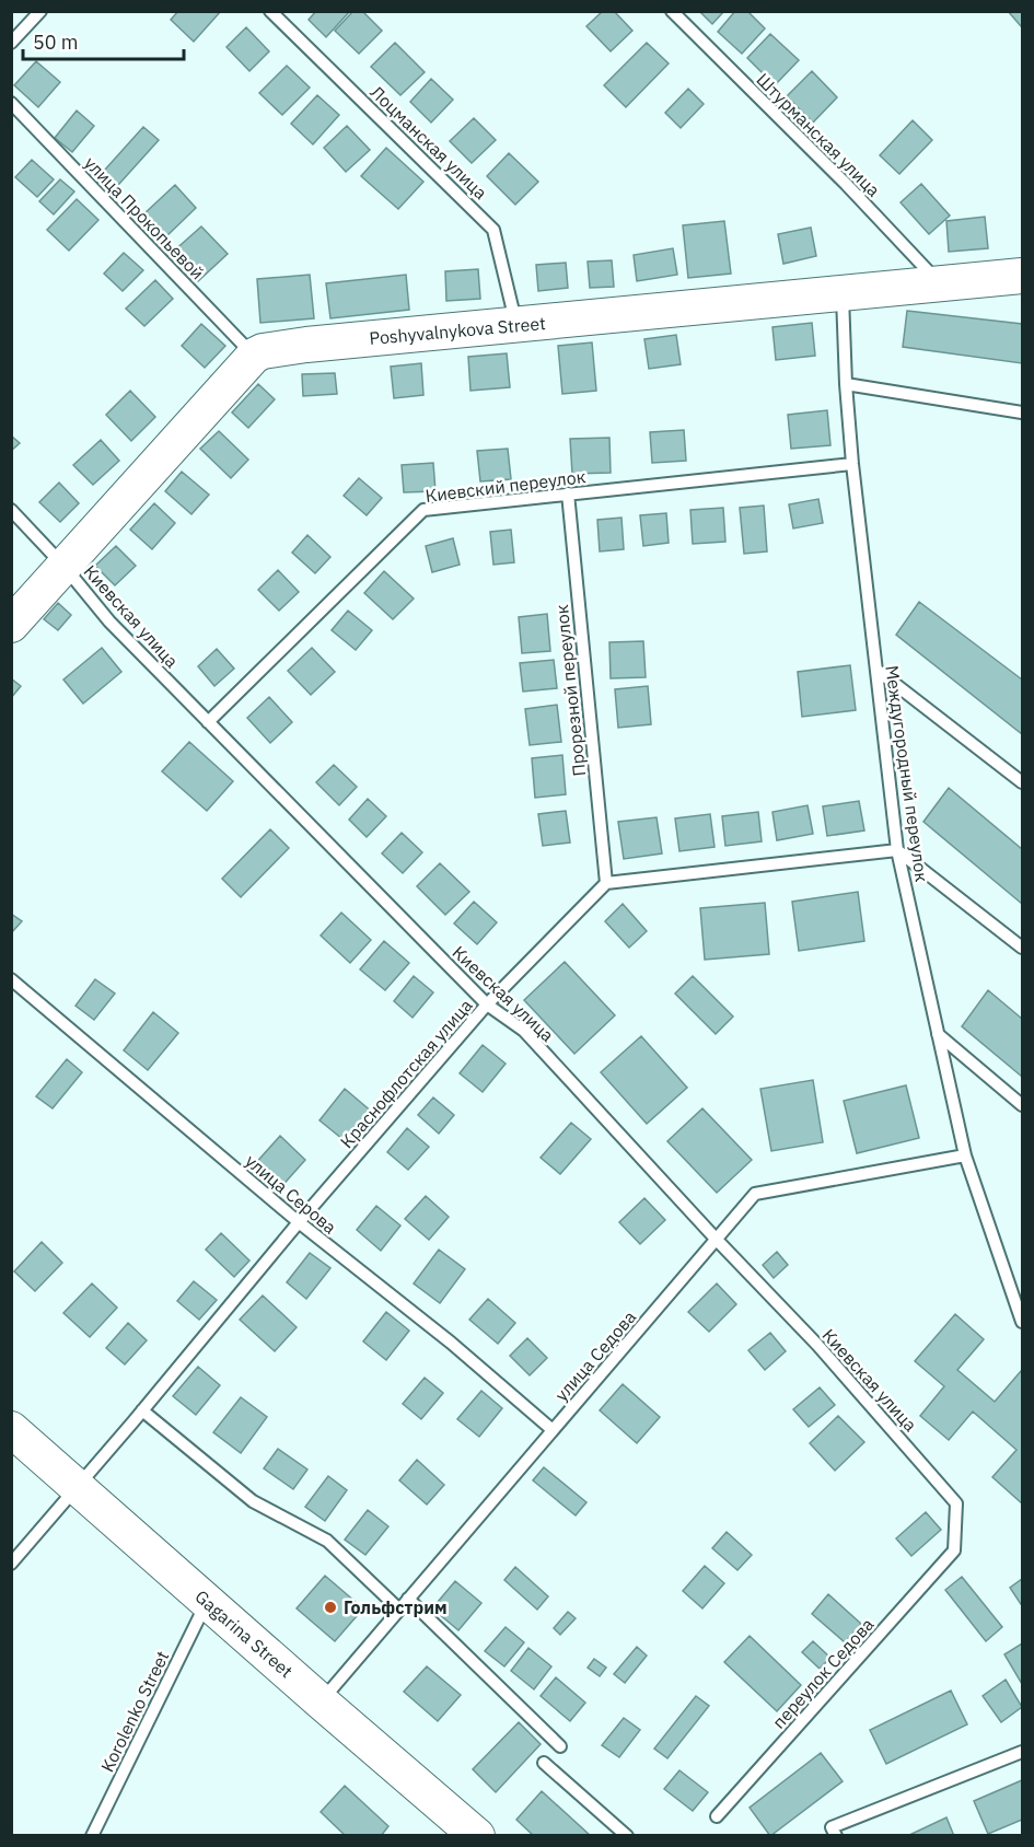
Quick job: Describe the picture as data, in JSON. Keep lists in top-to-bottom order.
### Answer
{
  "streets": {
    "main road": ["Poshyvalnykova Street", "Gagarina Street"],
    "lane": [
      "Штурманская улица",
      "Лоцманская улица",
      "улица Прокопьевой",
      "Киевский переулок",
      "Киевская улица",
      "Прорезной переулок",
      "Междугородный переулок",
      "Краснофлотская улица",
      "улица Серова",
      "улица Седова",
      "переулок Седова",
      "Korolenko Street"
    ]
  },
  "crossings": [
    ["Штурманская улица", "Poshyvalnykova Street"],
    ["Лоцманская улица", "Poshyvalnykova Street"],
    ["улица Прокопьевой", "Poshyvalnykova Street"],
    ["Poshyvalnykova Street", "Междугородный переулок"],
    ["Киевский переулок", "Киевская улица"],
    ["Киевский переулок", "Прорезной переулок"],
    ["Киевский переулок", "Междугородный переулок"],
    ["Киевская улица", "Краснофлотская улица"],
    ["Киевская улица", "улица Седова"],
    ["Киевская улица", "переулок Седова"],
    ["Прорезной переулок", "Краснофлотская улица"],
    ["Междугородный переулок", "улица Седова"],
    ["Краснофлотская улица", "улица Серова"],
    ["Краснофлотская улица", "Gagarina Street"],
    ["улица Серова", "улица Седова"],
    ["улица Седова", "Gagarina Street"],
    ["Gagarina Street", "Korolenko Street"]
  ],
  "places": ["Гольфстрим"],
  "scale_bar": "50 m"
}
